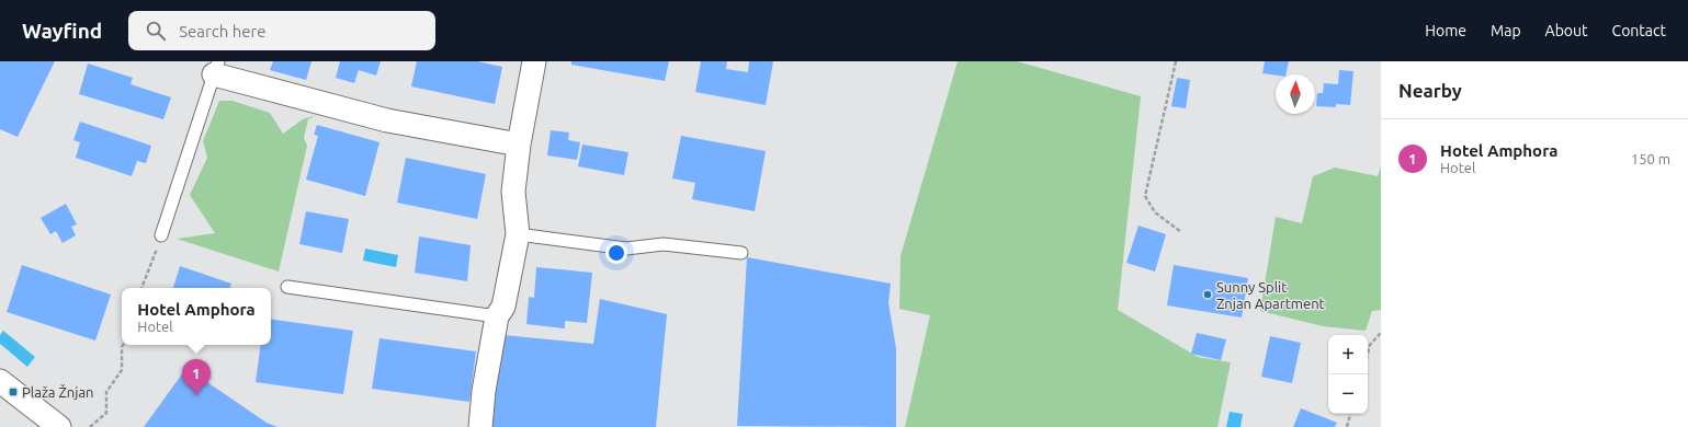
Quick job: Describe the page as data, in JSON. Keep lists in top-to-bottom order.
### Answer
{
  "places": {
    "other": ["Sunny Split Znjan Apartment"],
    "transit": ["Plaža Žnjan"]
  },
  "north": "top",
  "page": {
    "header": "Wayfind",
    "search": "Search here",
    "nav": [
      "Home",
      "Map",
      "About",
      "Contact"
    ],
    "heading": "Nearby",
    "list": [
      {
        "mark": "1",
        "name": "Hotel Amphora",
        "note": "Hotel",
        "value": "150 m"
      }
    ],
    "popup": ["Hotel Amphora", "Hotel"],
    "map_buttons": ["+", "−"],
    "pins": "1"
  }
}
